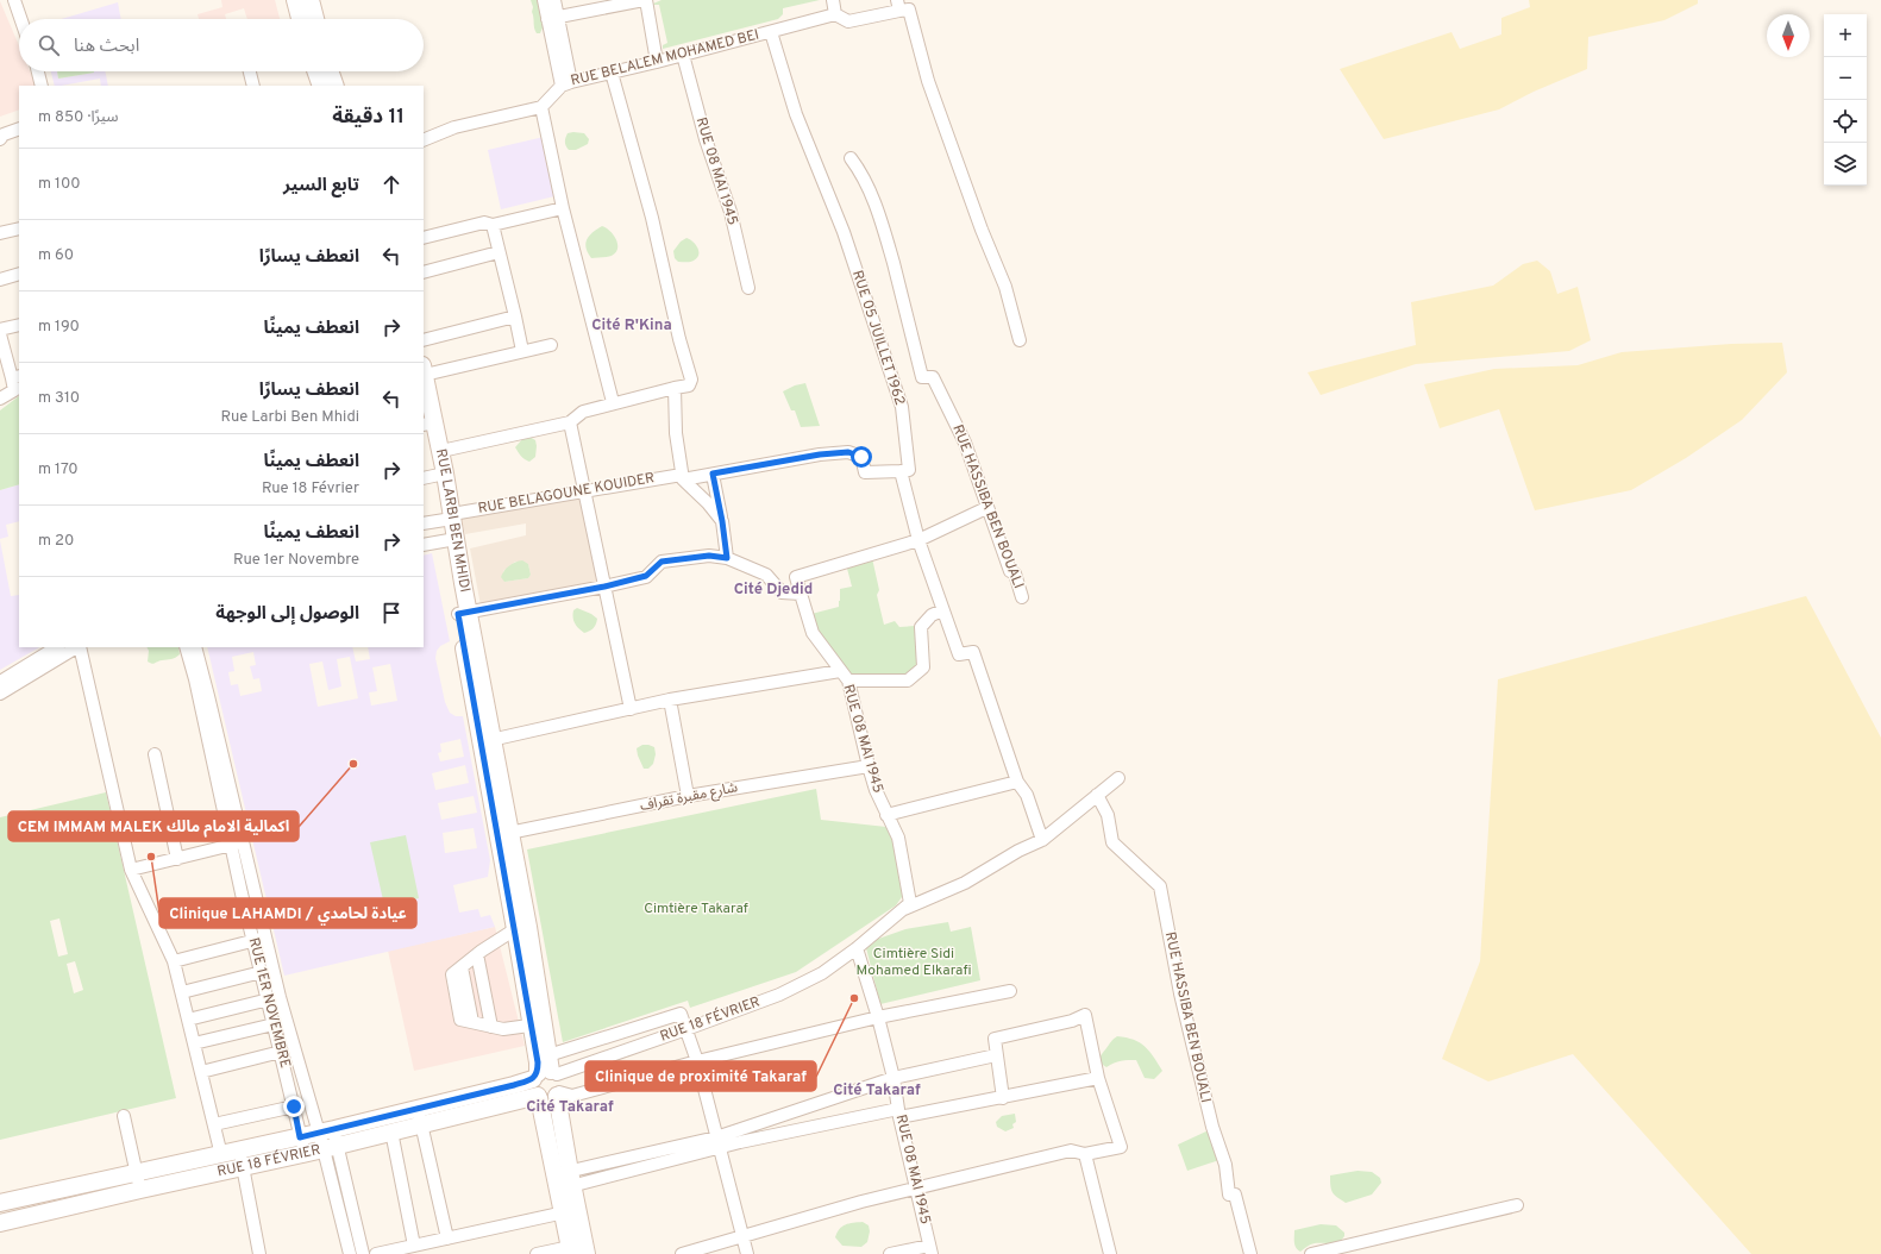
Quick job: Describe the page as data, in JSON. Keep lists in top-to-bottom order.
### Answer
{
  "streets": {
    "street": [
      "RUE BELALEM MOHAMED BEI",
      "RUE 08 MAI 1945",
      "RUE 05 JUILLET 1962",
      "RUE BELAGOUNE KOUIDER",
      "RUE HASSIBA BEN BOUALI",
      "RUE LARBI BEN MHIDI",
      "شارع مقبرة تقراف",
      "RUE 1ER NOVEMBRE",
      "RUE 18 FÉVRIER"
    ]
  },
  "crossings": [
    ["RUE BELALEM MOHAMED BEI", "RUE 08 MAI 1945"],
    ["RUE BELALEM MOHAMED BEI", "RUE 05 JUILLET 1962"],
    ["RUE 08 MAI 1945", "شارع مقبرة تقراف"],
    ["RUE 08 MAI 1945", "RUE 18 FÉVRIER"],
    ["RUE 05 JUILLET 1962", "RUE BELAGOUNE KOUIDER"],
    ["RUE BELAGOUNE KOUIDER", "RUE LARBI BEN MHIDI"],
    ["RUE LARBI BEN MHIDI", "شارع مقبرة تقراف"],
    ["RUE LARBI BEN MHIDI", "RUE 18 FÉVRIER"],
    ["RUE 1ER NOVEMBRE", "RUE 18 FÉVRIER"]
  ],
  "districts": [
    "Cité R'Kina",
    "Cité Djedid",
    "Cité Takaraf",
    "Cité Takaraf"
  ],
  "parks": ["Cimtière Takaraf", "Cimtière Sidi Mohamed Elkarafi"],
  "places": ["CEM IMMAM MALEK اكمالية الامام مالك", "Clinique LAHAMDI / عيادة لحامدي", "Clinique de proximité Takaraf"],
  "north": "bottom",
  "page": {
    "map_buttons": ["+", "−"],
    "search": "ابحث هنا",
    "heading": ["11 دقيقة", "سيرًا · 850 m"],
    "list": [
      ["تابع السير", "100 m"],
      ["انعطف يسارًا", "60 m"],
      ["انعطف يمينًا", "190 m"],
      ["انعطف يسارًا", "Rue Larbi Ben Mhidi", "310 m"],
      ["انعطف يمينًا", "Rue 18 Février", "170 m"],
      ["انعطف يمينًا", "Rue 1er Novembre", "20 m"],
      "الوصول إلى الوجهة"
    ]
  }
}
